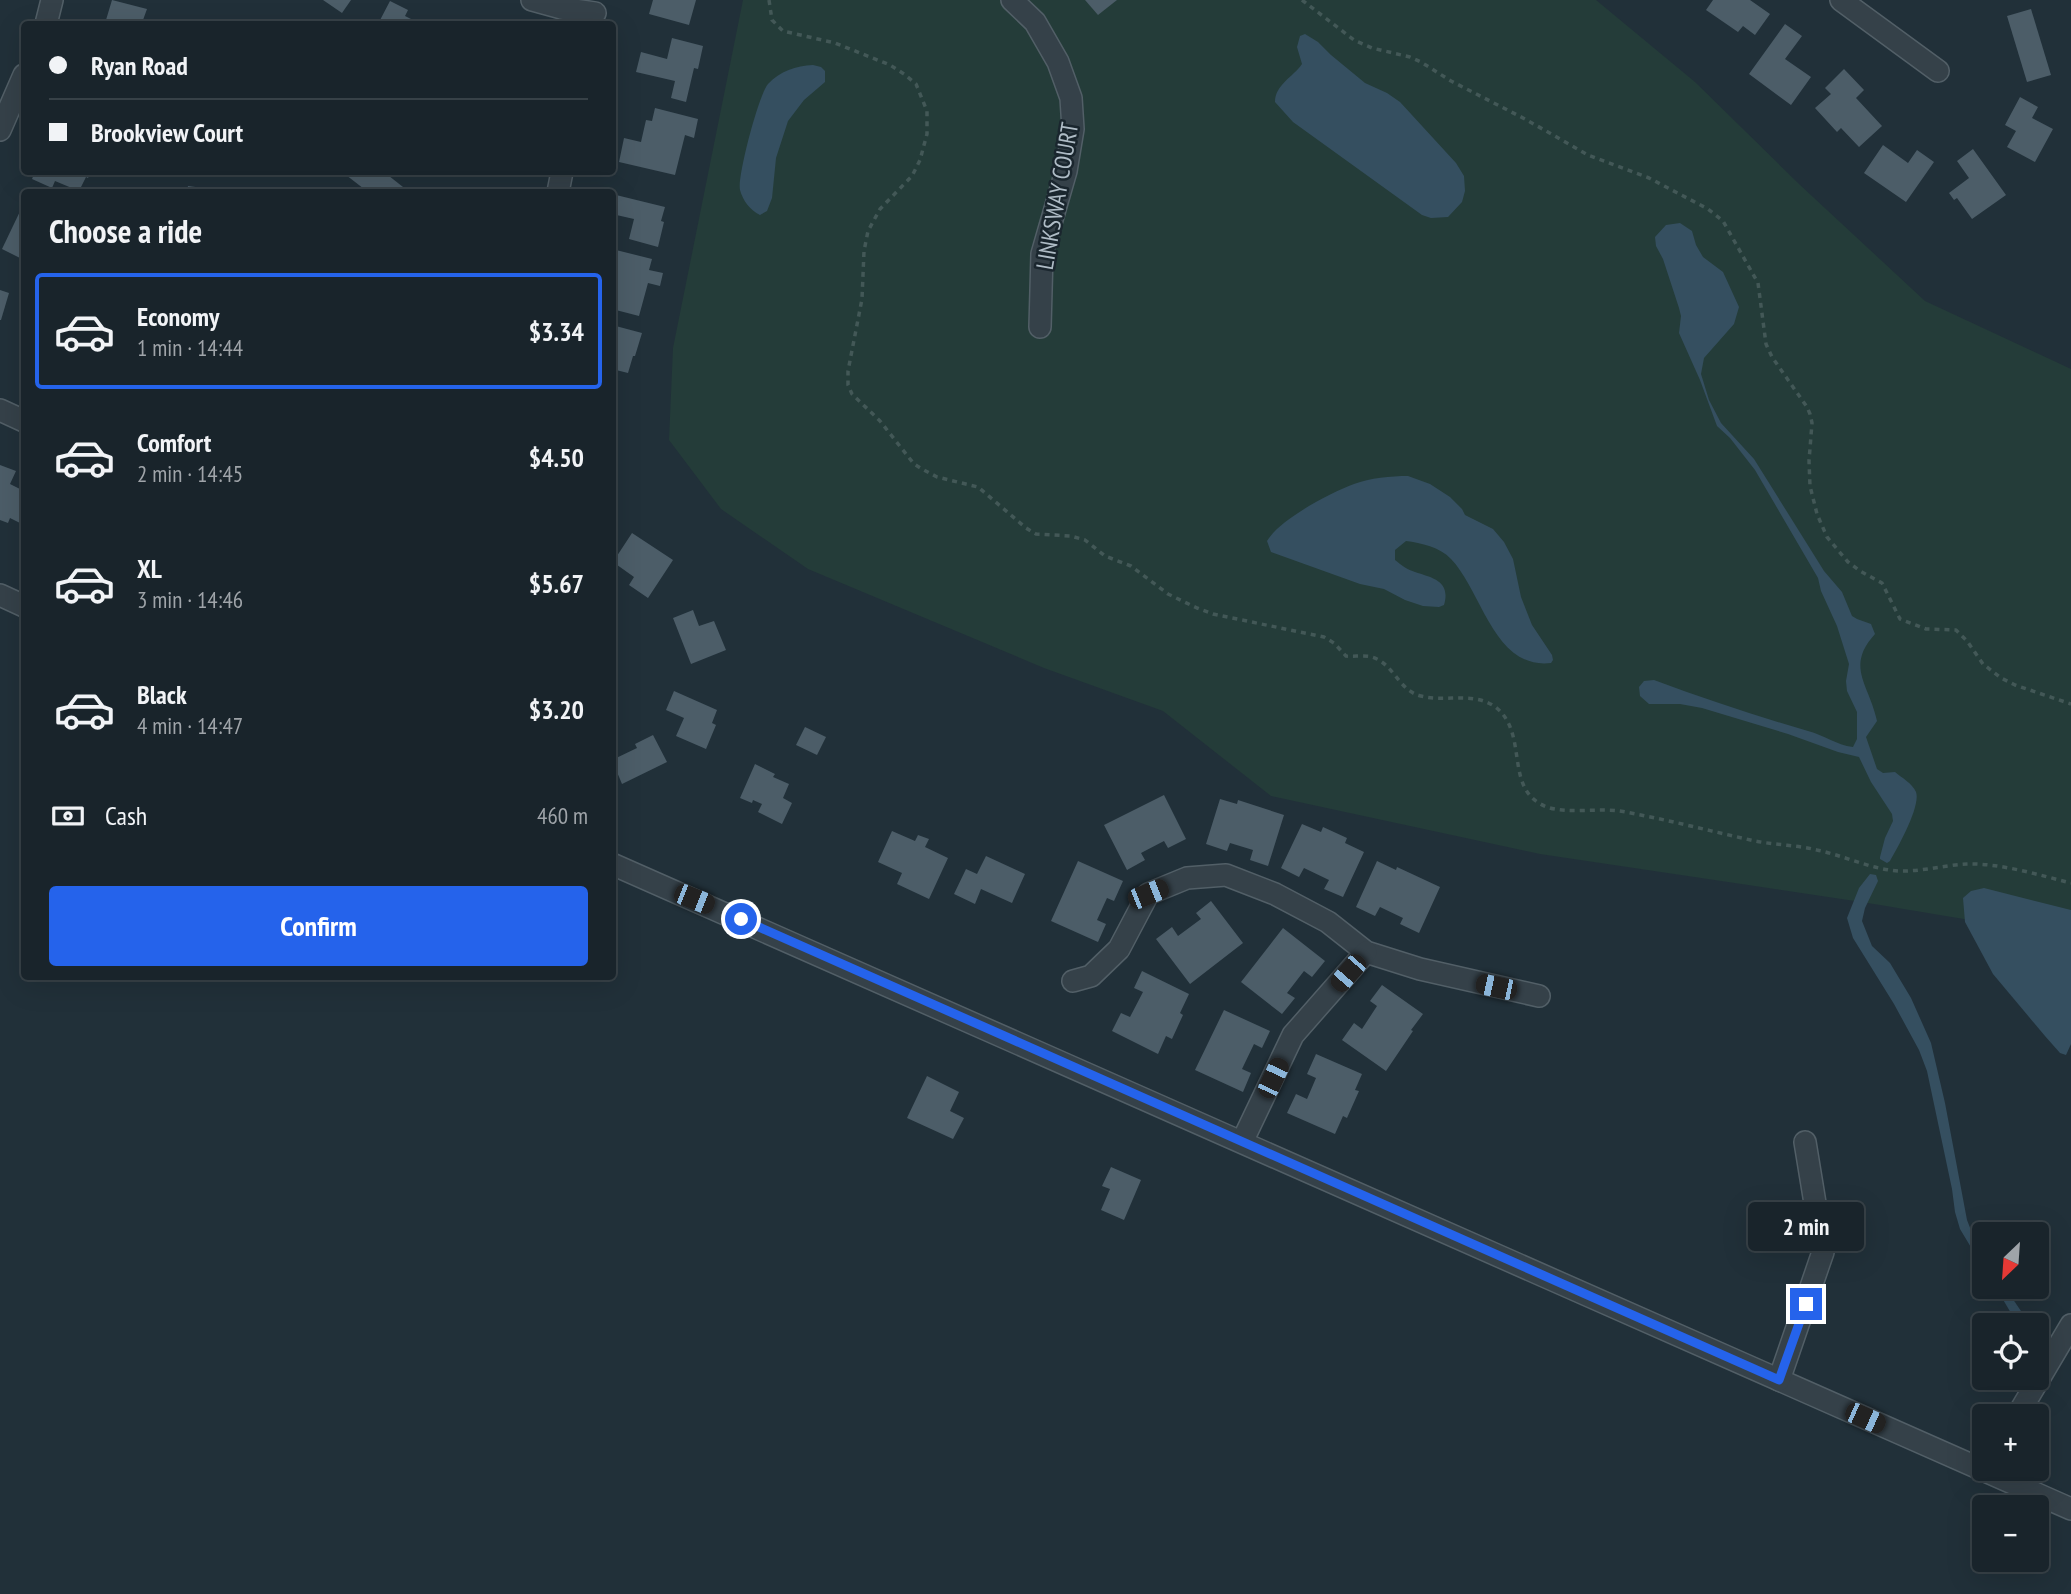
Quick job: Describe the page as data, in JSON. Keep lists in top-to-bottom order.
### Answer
{
  "streets": {
    "street": ["LINKSWAY COURT"]
  },
  "north": "bottom left",
  "page": {
    "banner": ["Ryan Road", "Brookview Court"],
    "heading": "Choose a ride",
    "list": [
      {
        "name": "Economy",
        "note": "1 min · 14:44",
        "value": "$3.34"
      },
      {
        "name": "Comfort",
        "note": "2 min · 14:45",
        "value": "$4.50"
      },
      {
        "name": "XL",
        "note": "3 min · 14:46",
        "value": "$5.67"
      },
      {
        "name": "Black",
        "note": "4 min · 14:47",
        "value": "$3.20"
      }
    ],
    "pay": ["Cash", "460 m"],
    "buttons": "Confirm",
    "bubble": "2 min",
    "map_buttons": ["+", "−"]
  }
}
